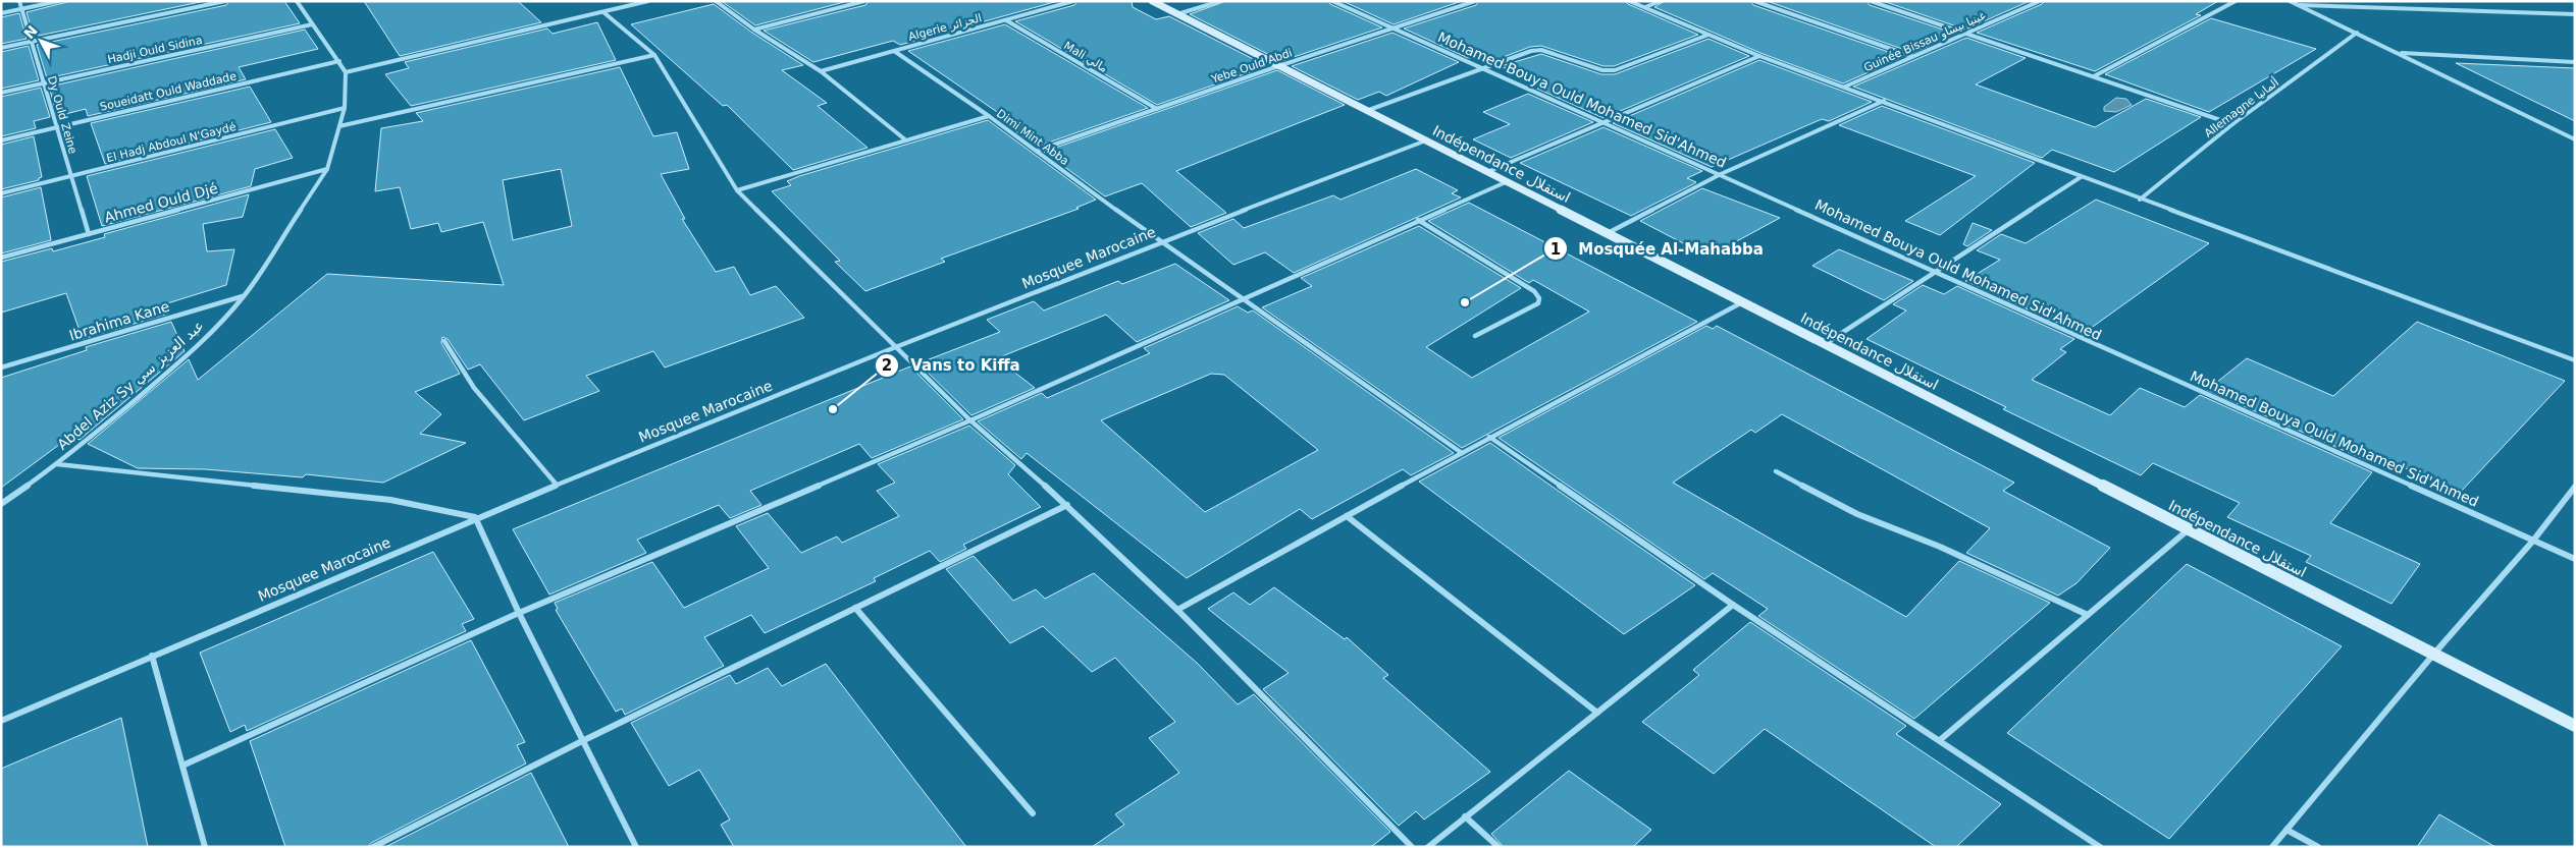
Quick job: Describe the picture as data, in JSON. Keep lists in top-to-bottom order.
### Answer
{
  "streets": {
    "street": [
      "Algerie الجزائر",
      "Guinée Bissau غينيا بيساو",
      "Hadji Ould Sidina",
      "Mali مالي",
      "Yebe Ould Abdi",
      "Soueidatt Ould Waddade",
      "Mohamed Bouya Ould Mohamed Sid'Ahmed",
      "Allemagne ألمانيا",
      "Dy Ould Zeine",
      "Dimi Mint Abba",
      "El Hadj Abdoul N'Gaydé",
      "Indépendance استقلال",
      "Ahmed Ould Djé",
      "Mosquee Marocaine",
      "Ibrahima Kane",
      "Abdel Aziz Sy عبد العزيز سي"
    ]
  },
  "crossings": [
    ["Algerie الجزائر", "Mali مالي"],
    ["Algerie الجزائر", "Dimi Mint Abba"],
    ["Hadji Ould Sidina", "Dy Ould Zeine"],
    ["Mali مالي", "Yebe Ould Abdi"],
    ["Yebe Ould Abdi", "Mohamed Bouya Ould Mohamed Sid'Ahmed"],
    ["Yebe Ould Abdi", "Dimi Mint Abba"],
    ["Yebe Ould Abdi", "Indépendance استقلال"],
    ["Soueidatt Ould Waddade", "Dy Ould Zeine"],
    ["Dy Ould Zeine", "El Hadj Abdoul N'Gaydé"],
    ["Dy Ould Zeine", "Ahmed Ould Djé"],
    ["Dimi Mint Abba", "Mosquee Marocaine"],
    ["El Hadj Abdoul N'Gaydé", "Abdel Aziz Sy عبد العزيز سي"],
    ["Indépendance استقلال", "Mosquee Marocaine"],
    ["Ahmed Ould Djé", "Abdel Aziz Sy عبد العزيز سي"],
    ["Ibrahima Kane", "Abdel Aziz Sy عبد العزيز سي"]
  ],
  "places": ["Mosquée Al-Mahabba", "Vans to Kiffa"],
  "north": "top left"
}
